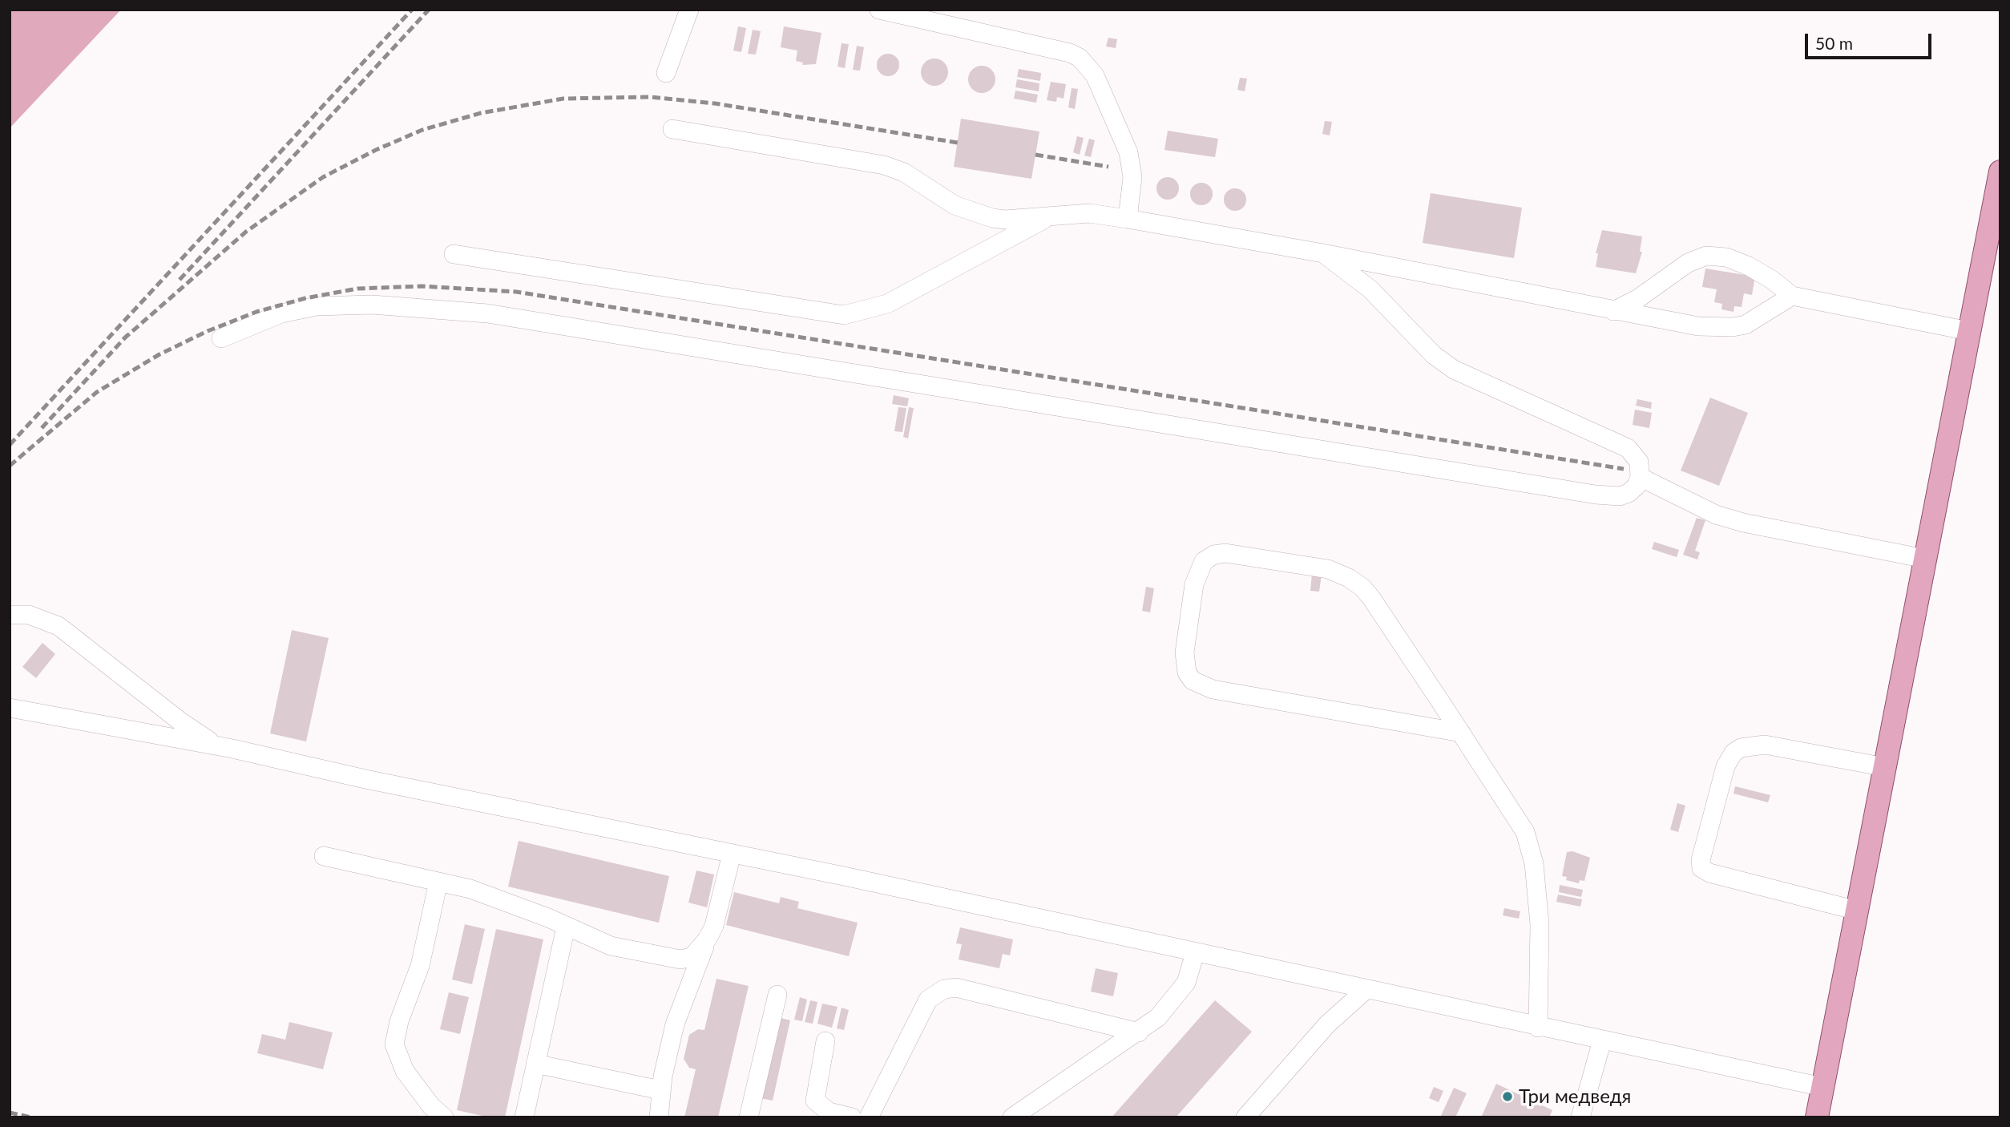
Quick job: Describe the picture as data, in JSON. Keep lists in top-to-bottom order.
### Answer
{
  "places": ["Три медведя"],
  "scale_bar": "50 m"
}
